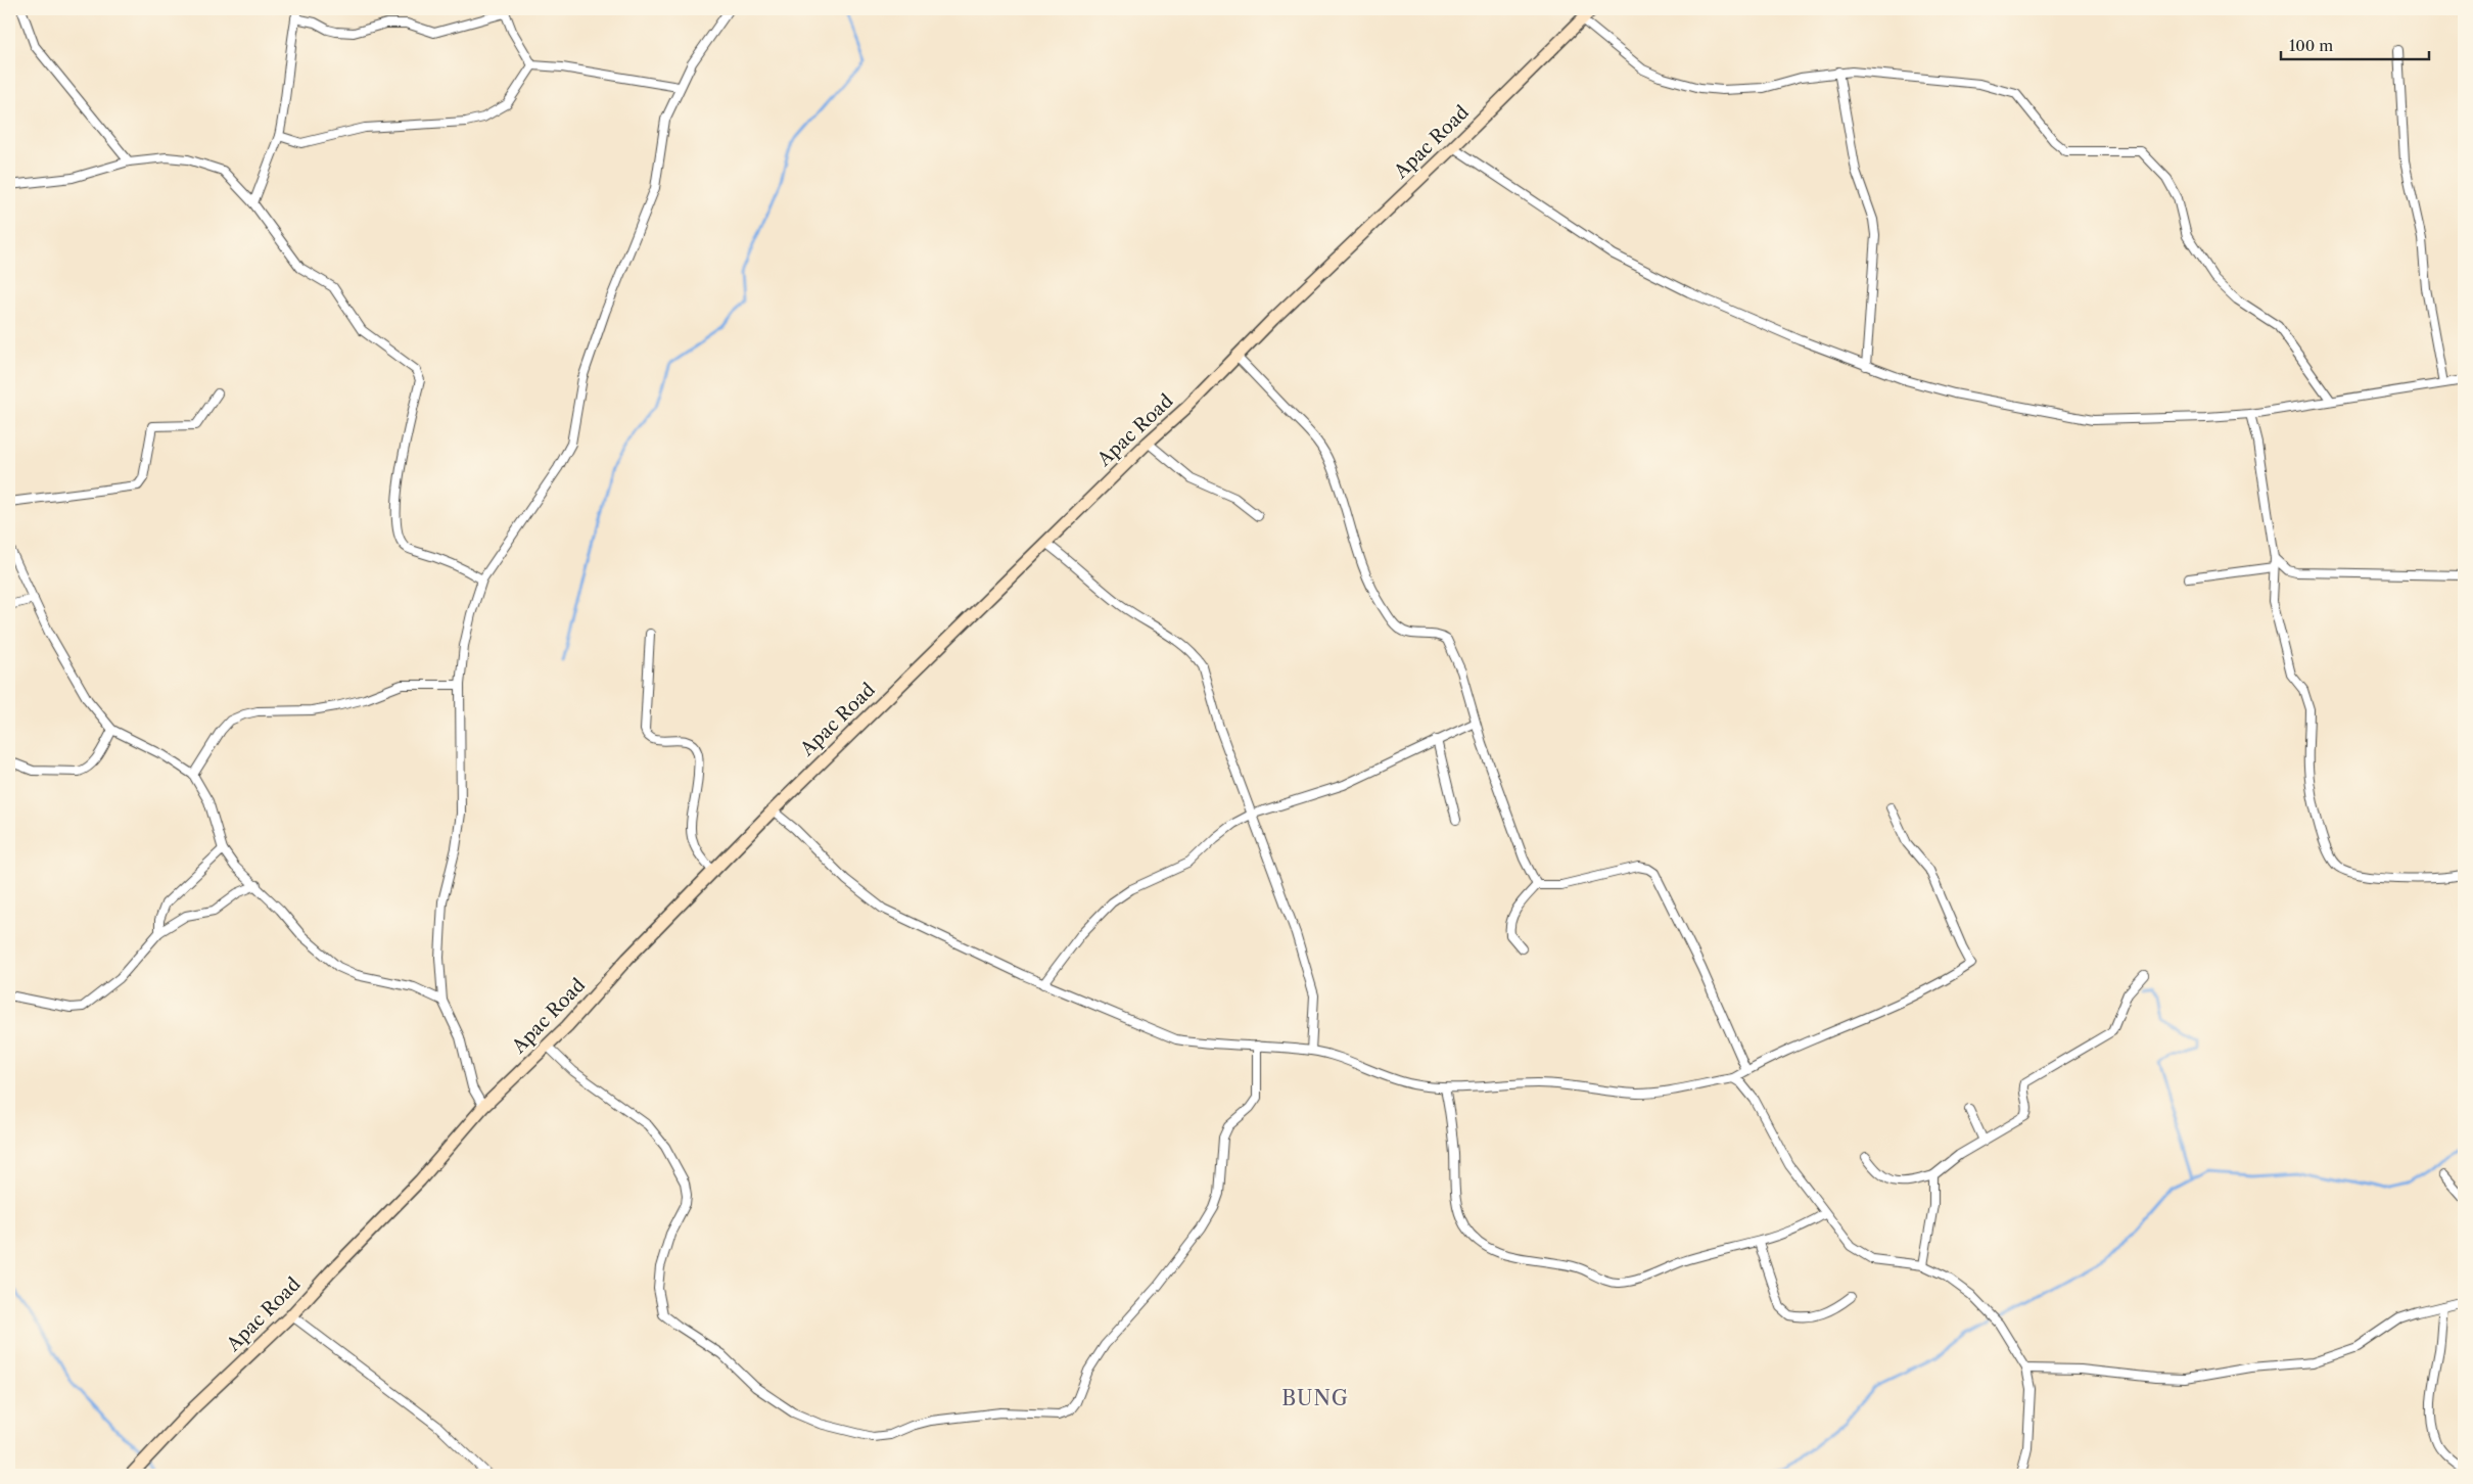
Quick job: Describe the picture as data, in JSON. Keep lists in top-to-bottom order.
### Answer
{
  "streets": {
    "main road": ["Apac Road"]
  },
  "districts": ["BUNG"],
  "scale_bar": "100 m"
}
